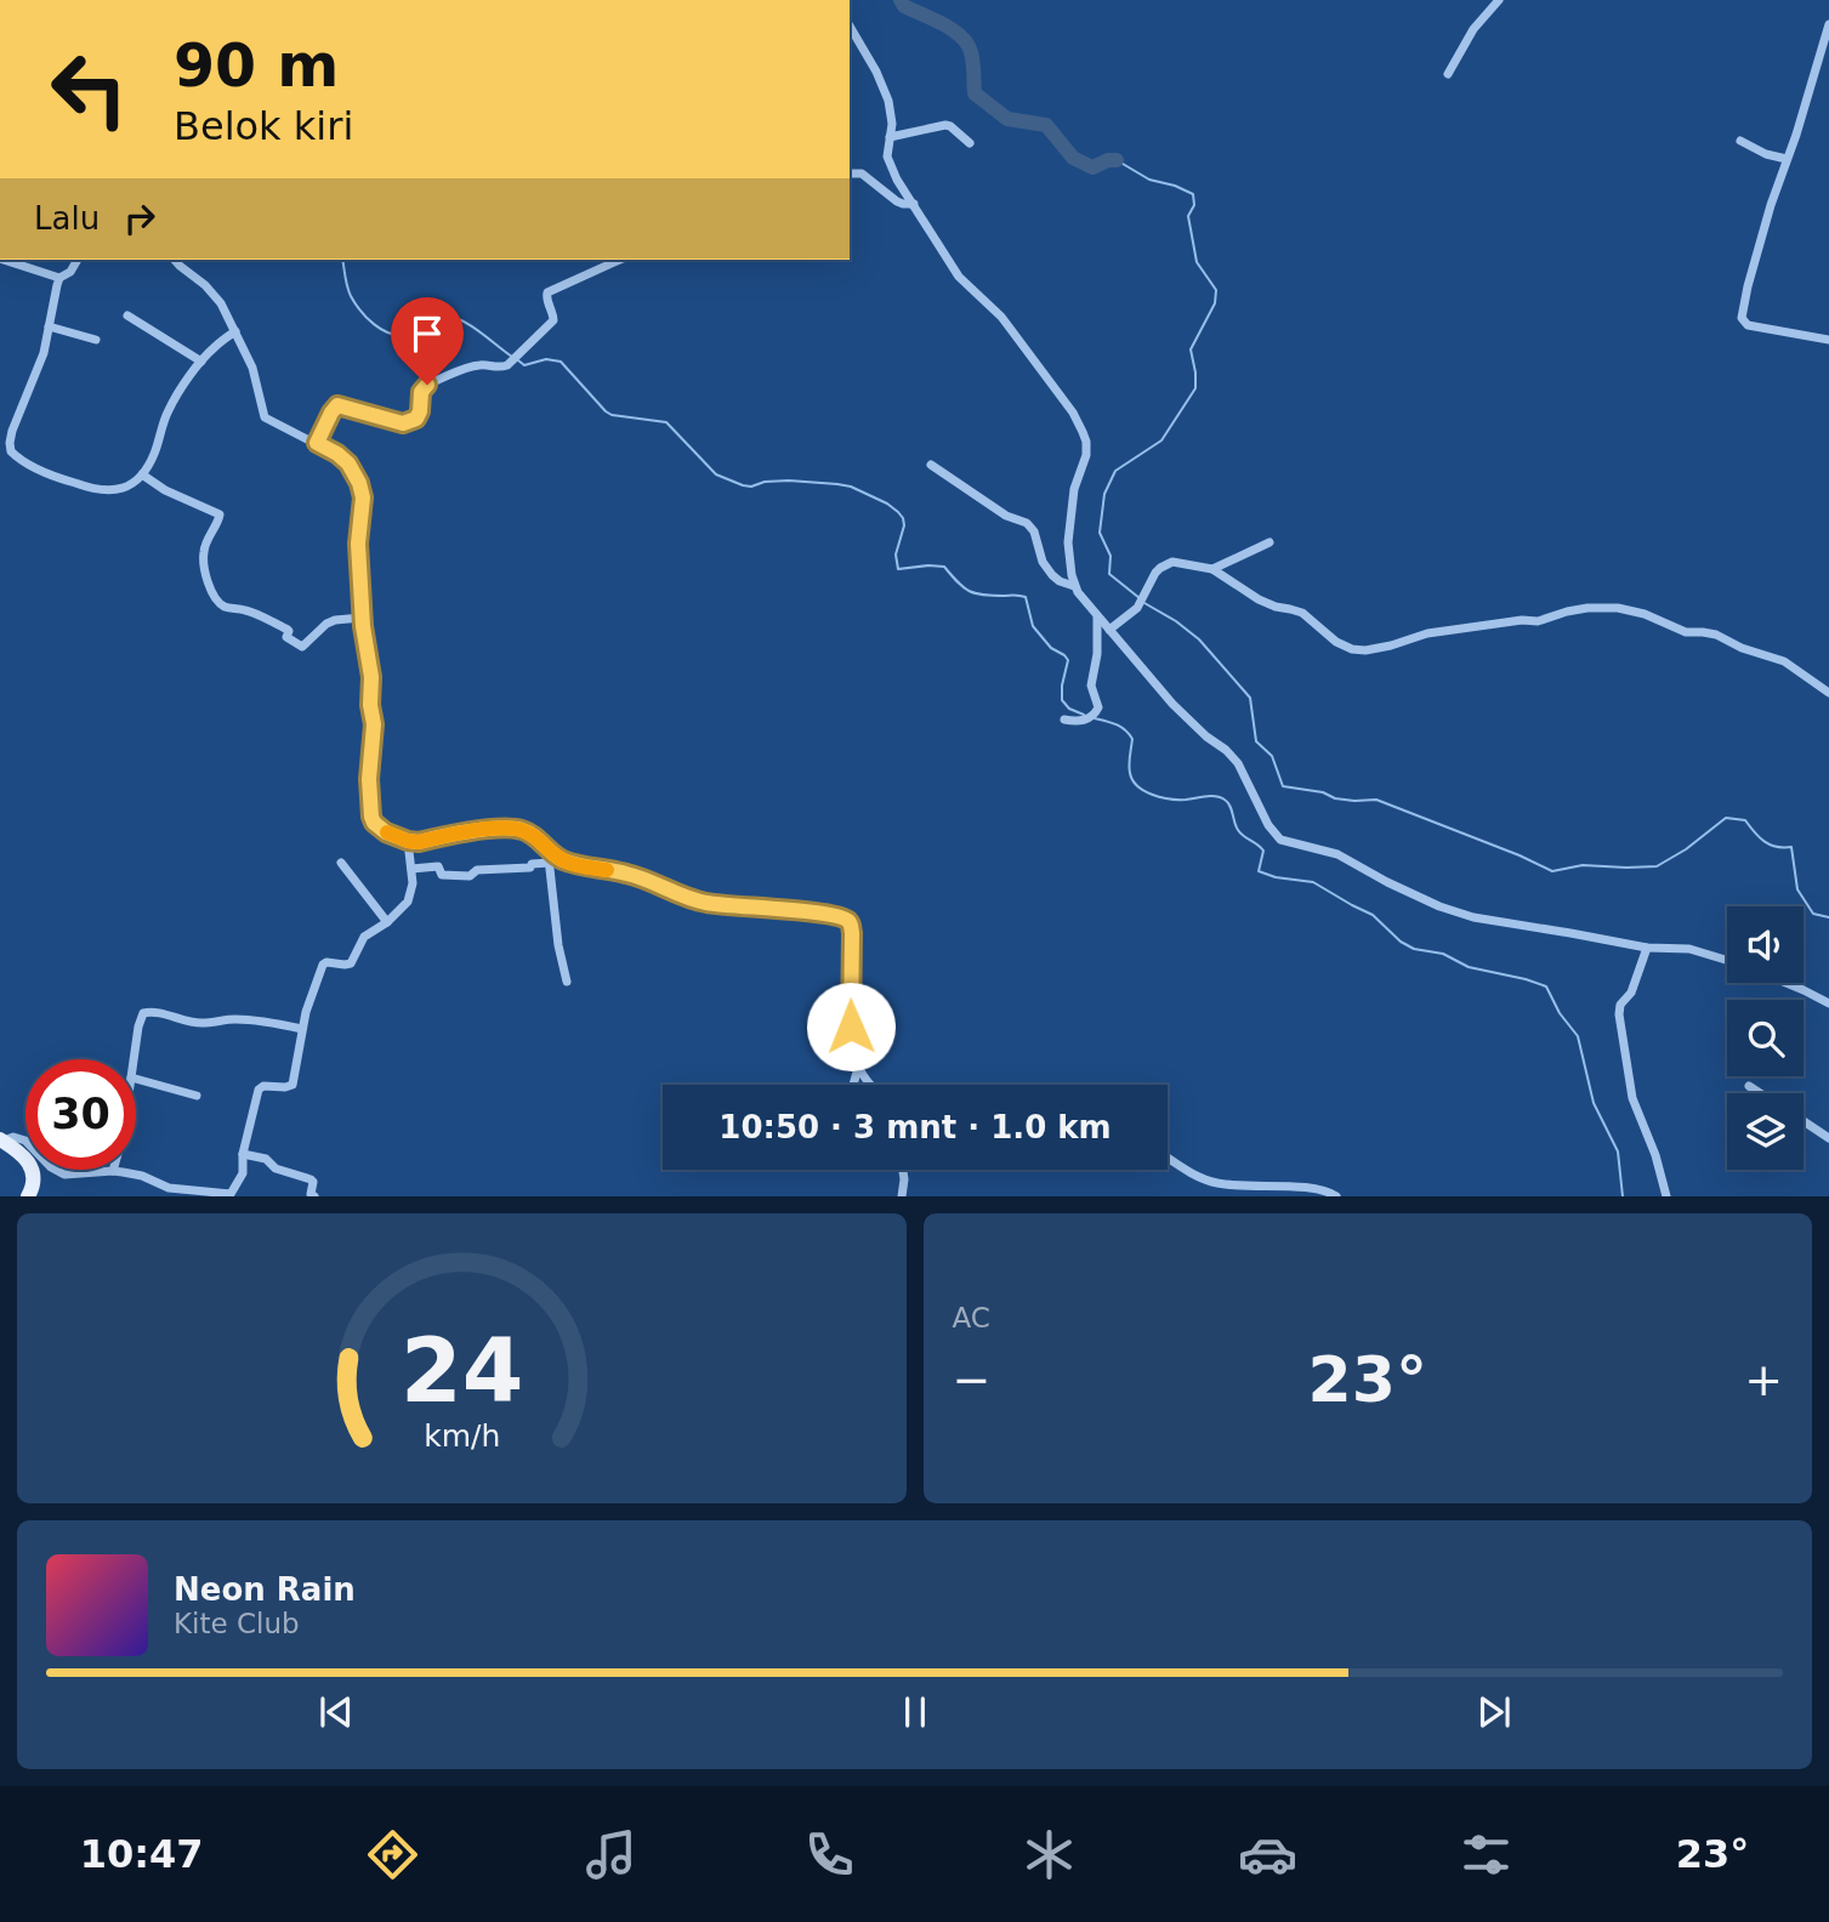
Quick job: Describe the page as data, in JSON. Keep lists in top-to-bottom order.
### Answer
{
  "page": {
    "turn": ["90 m", "Belok kiri"],
    "then": "Lalu",
    "limit": "30",
    "trip": "10:50 · 3 mnt · 1.0 km",
    "tile": "AC",
    "heat": ["−", "23°", "+"],
    "song": ["Neon Rain", "Kite Club"],
    "tabs": ["10:47", "23°"],
    "gauge": ["24", "km/h"]
  }
}
